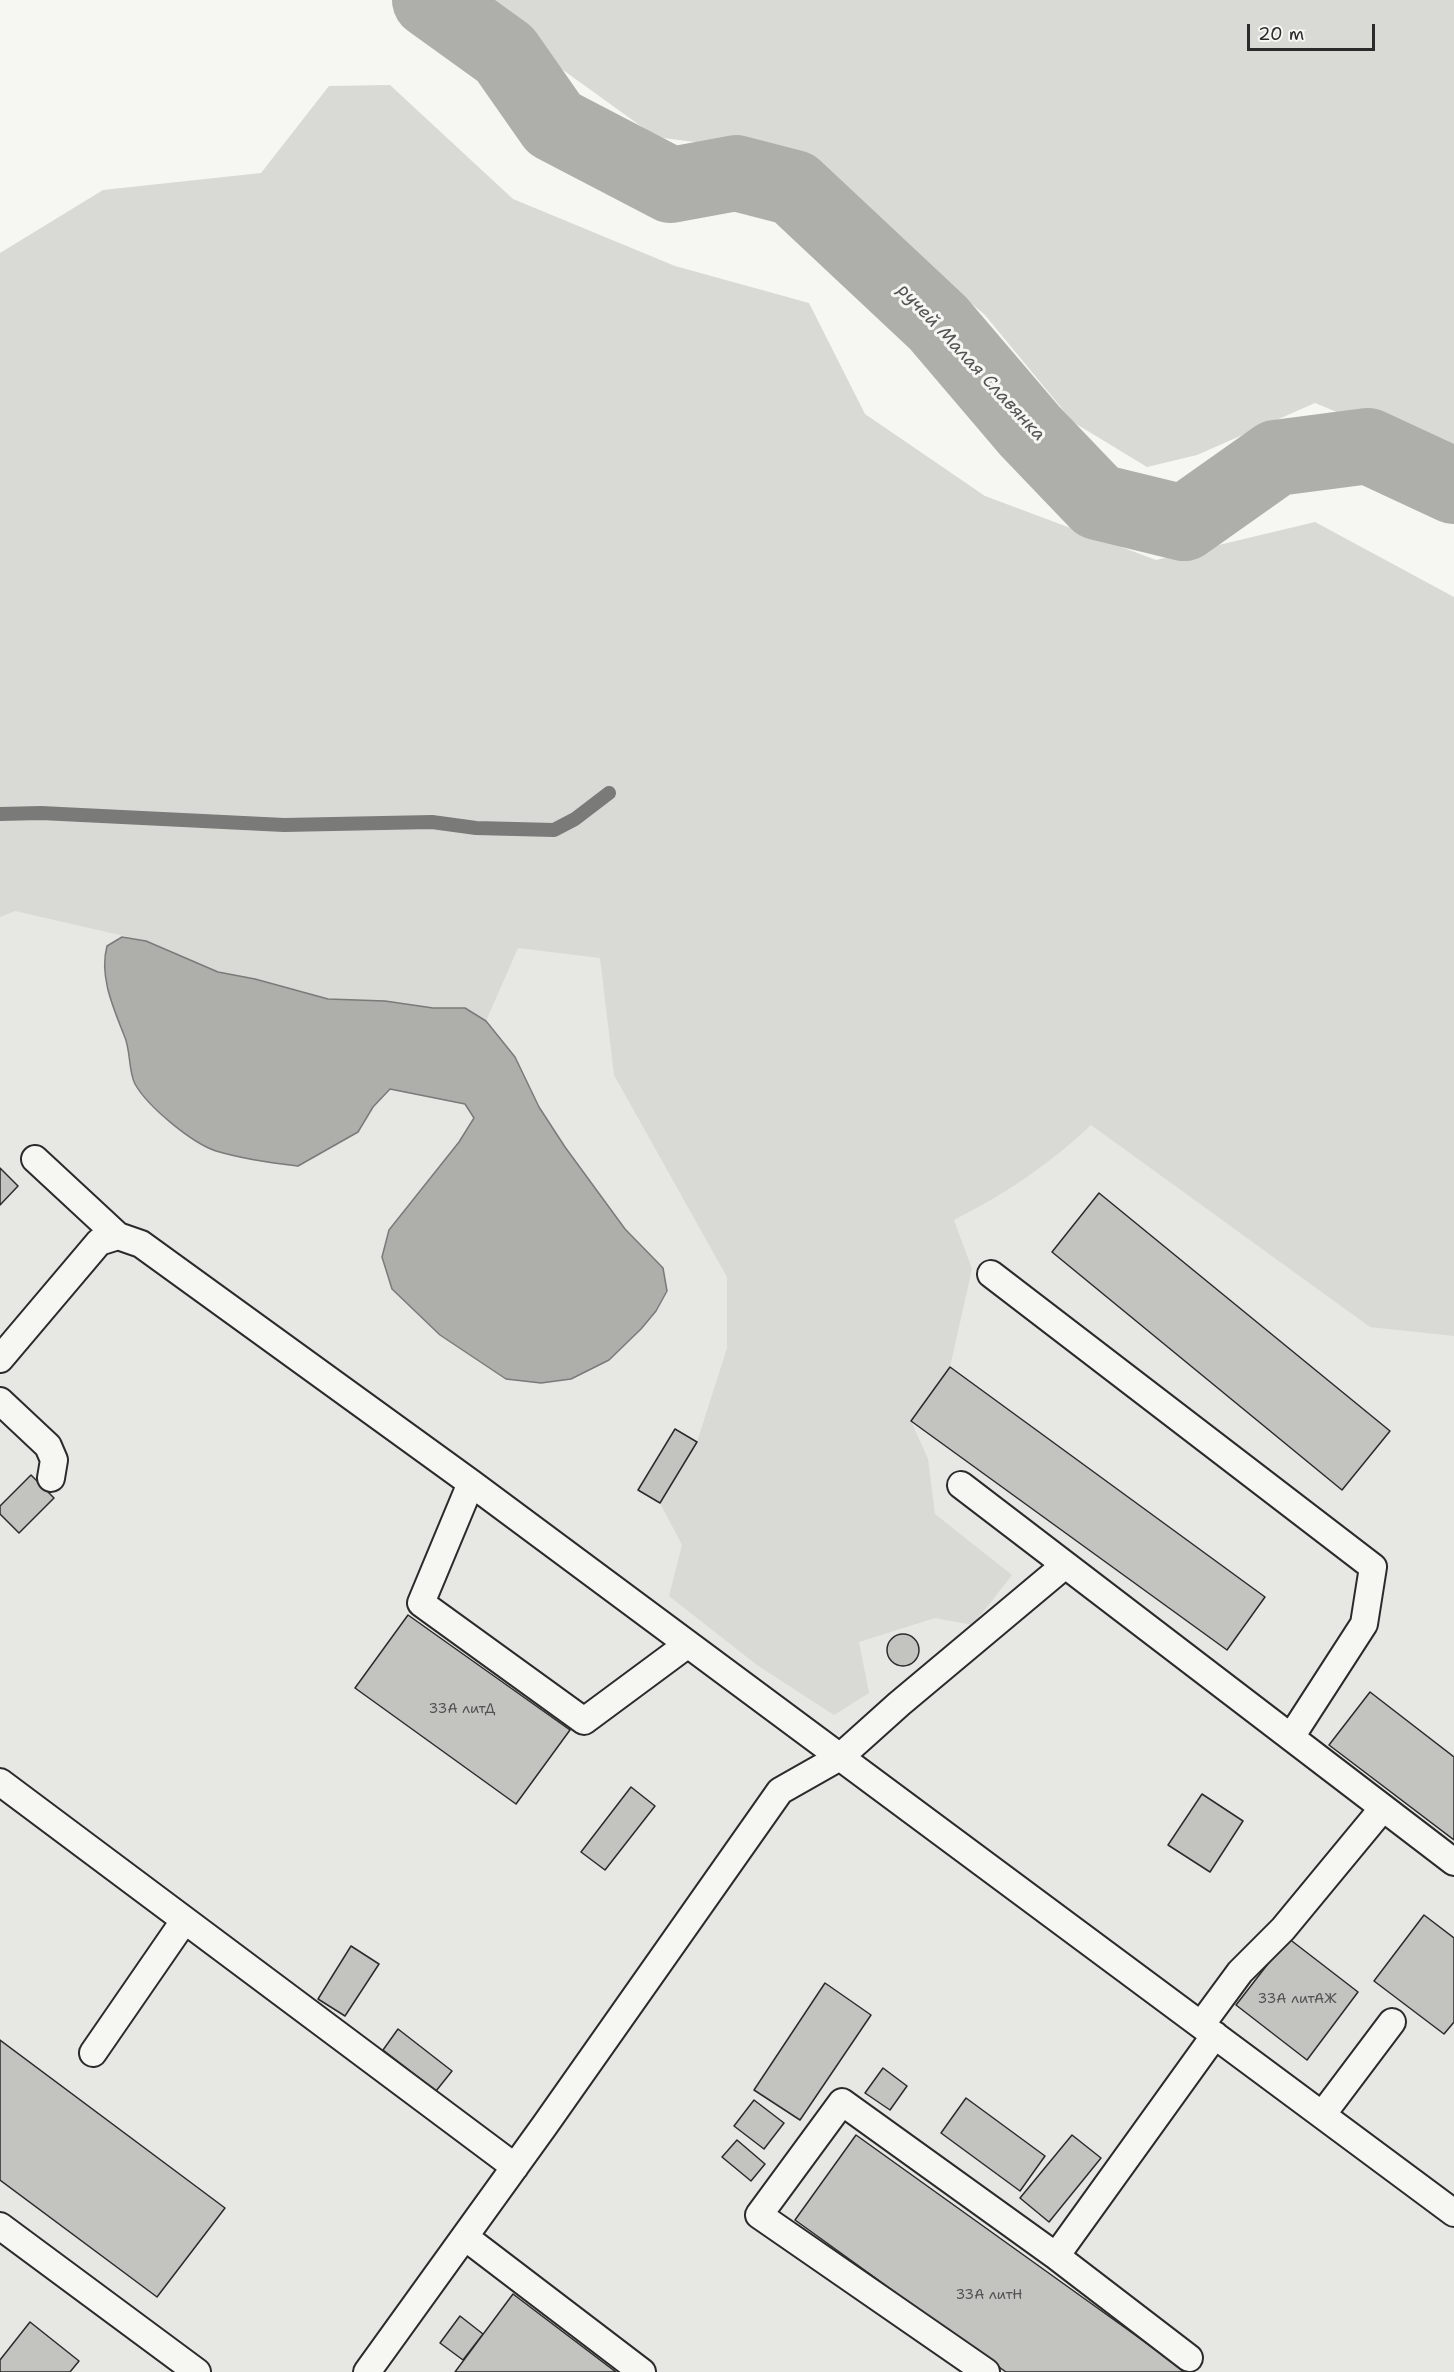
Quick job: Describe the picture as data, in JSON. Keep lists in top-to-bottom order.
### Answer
{
  "water": ["ручей Малая Славянка"],
  "house_numbers": ["33А литД", "33А литАЖ", "33А литН"],
  "scale_bar": "20 m"
}
